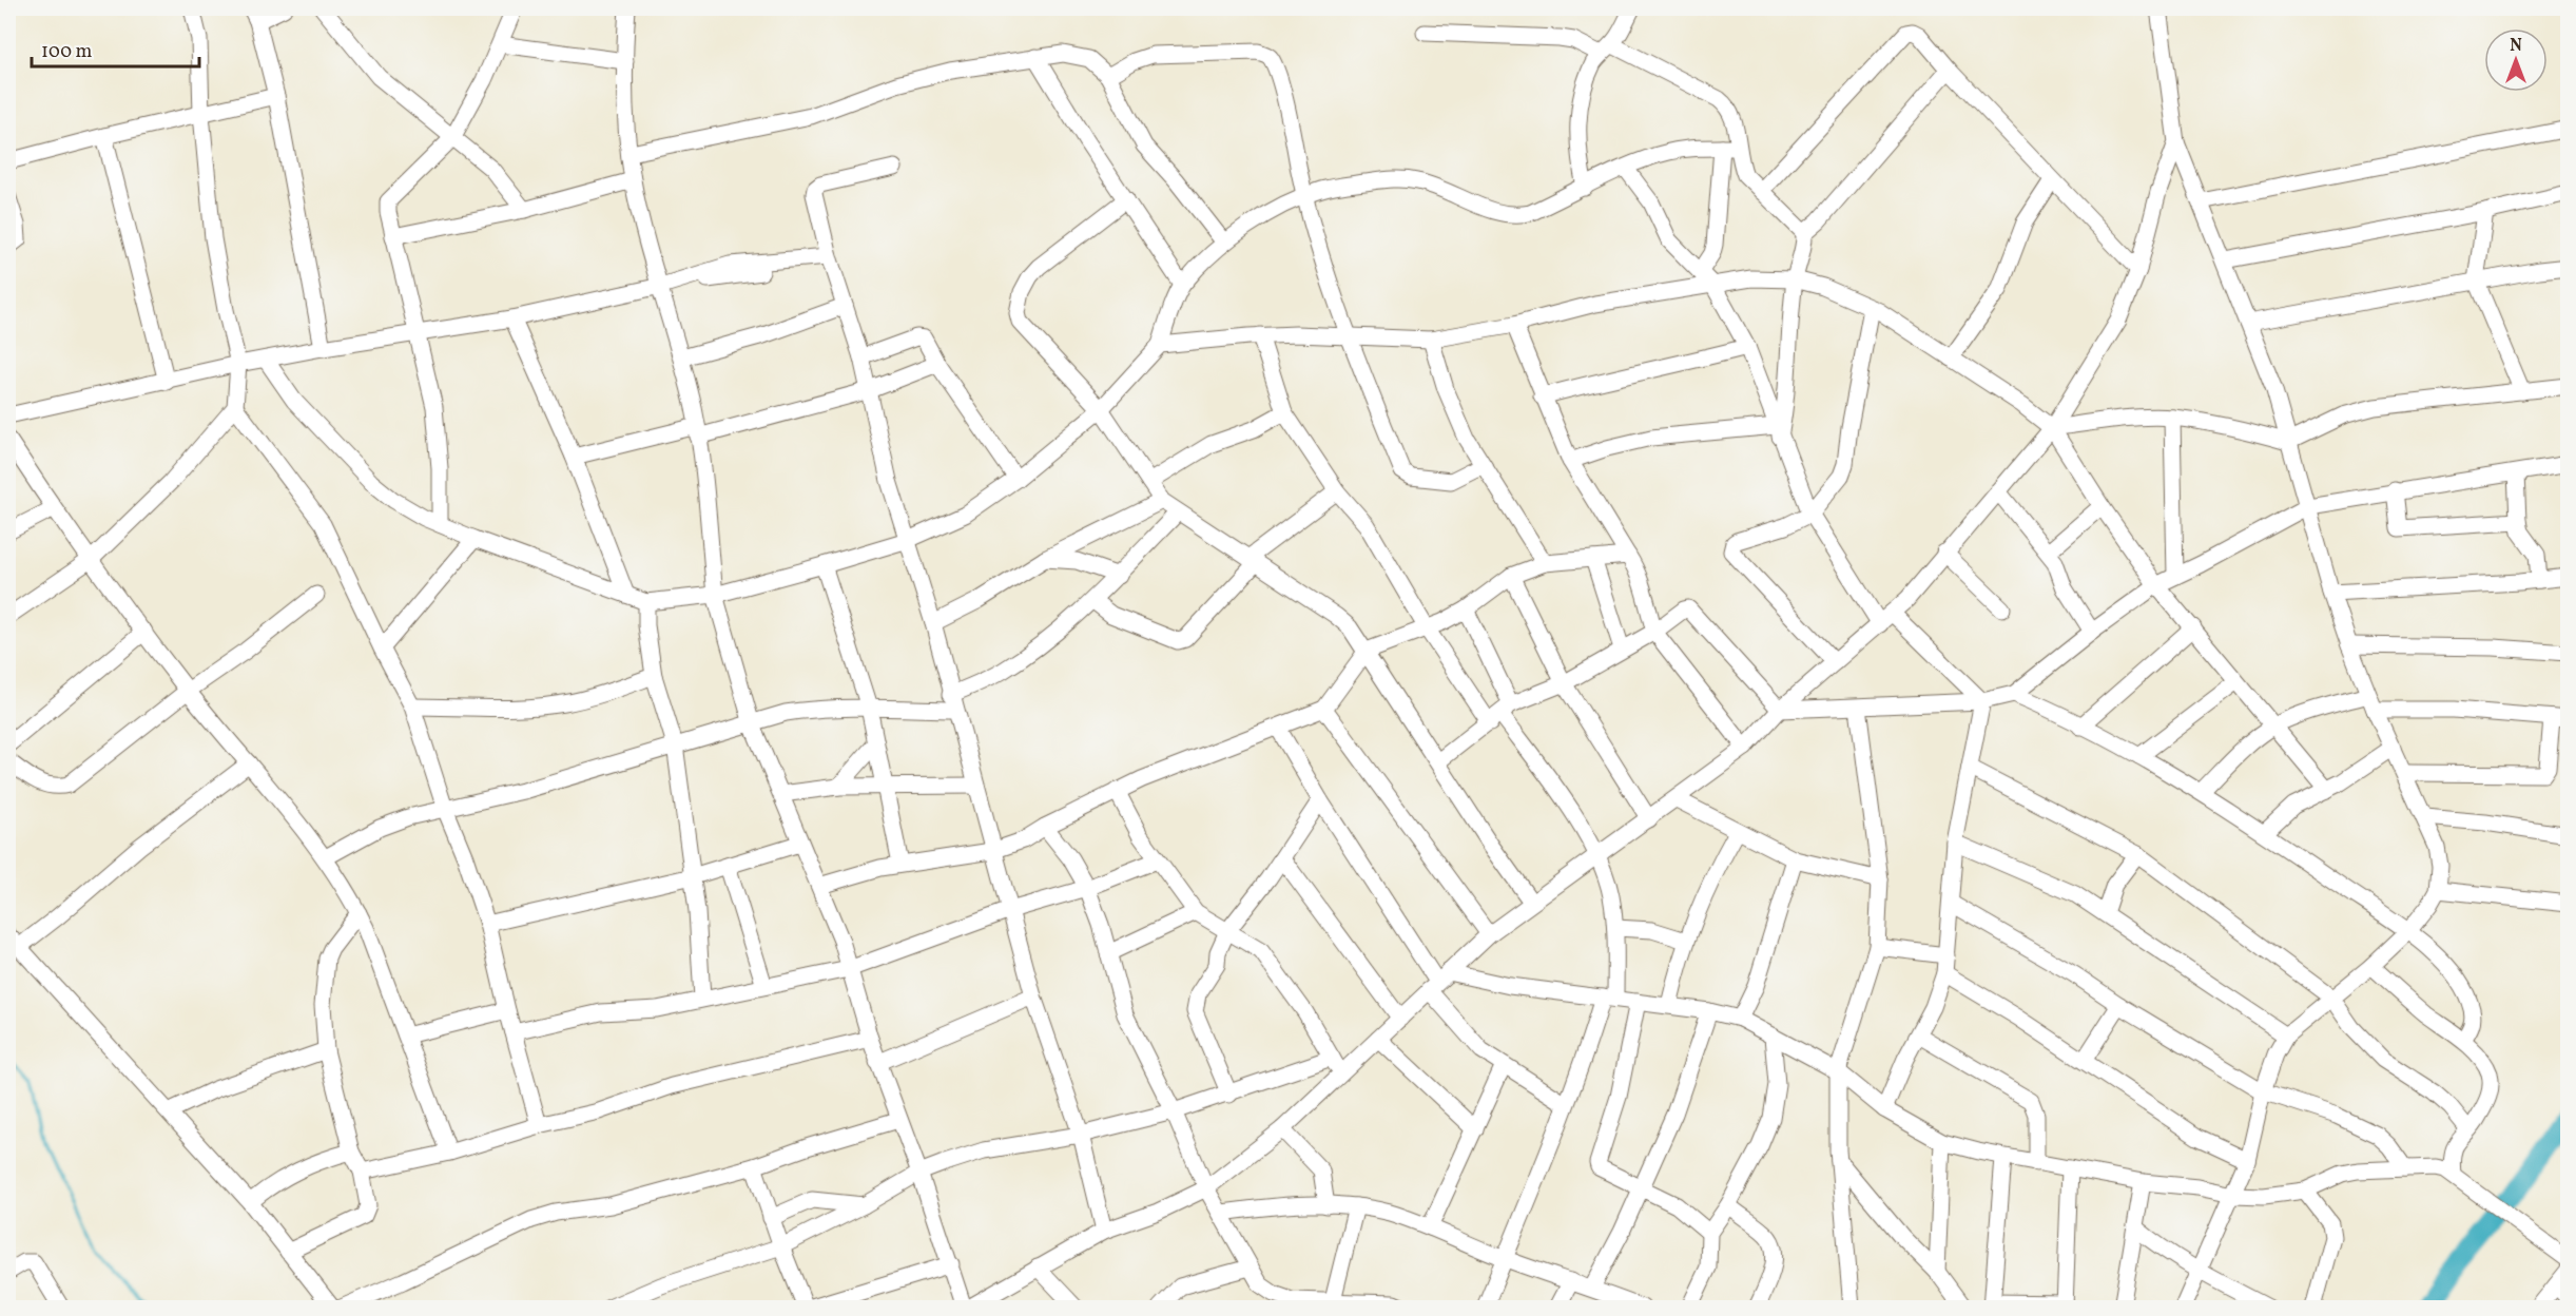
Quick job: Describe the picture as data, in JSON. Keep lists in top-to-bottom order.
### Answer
{
  "scale_bar": "100 m",
  "north": "top"
}
